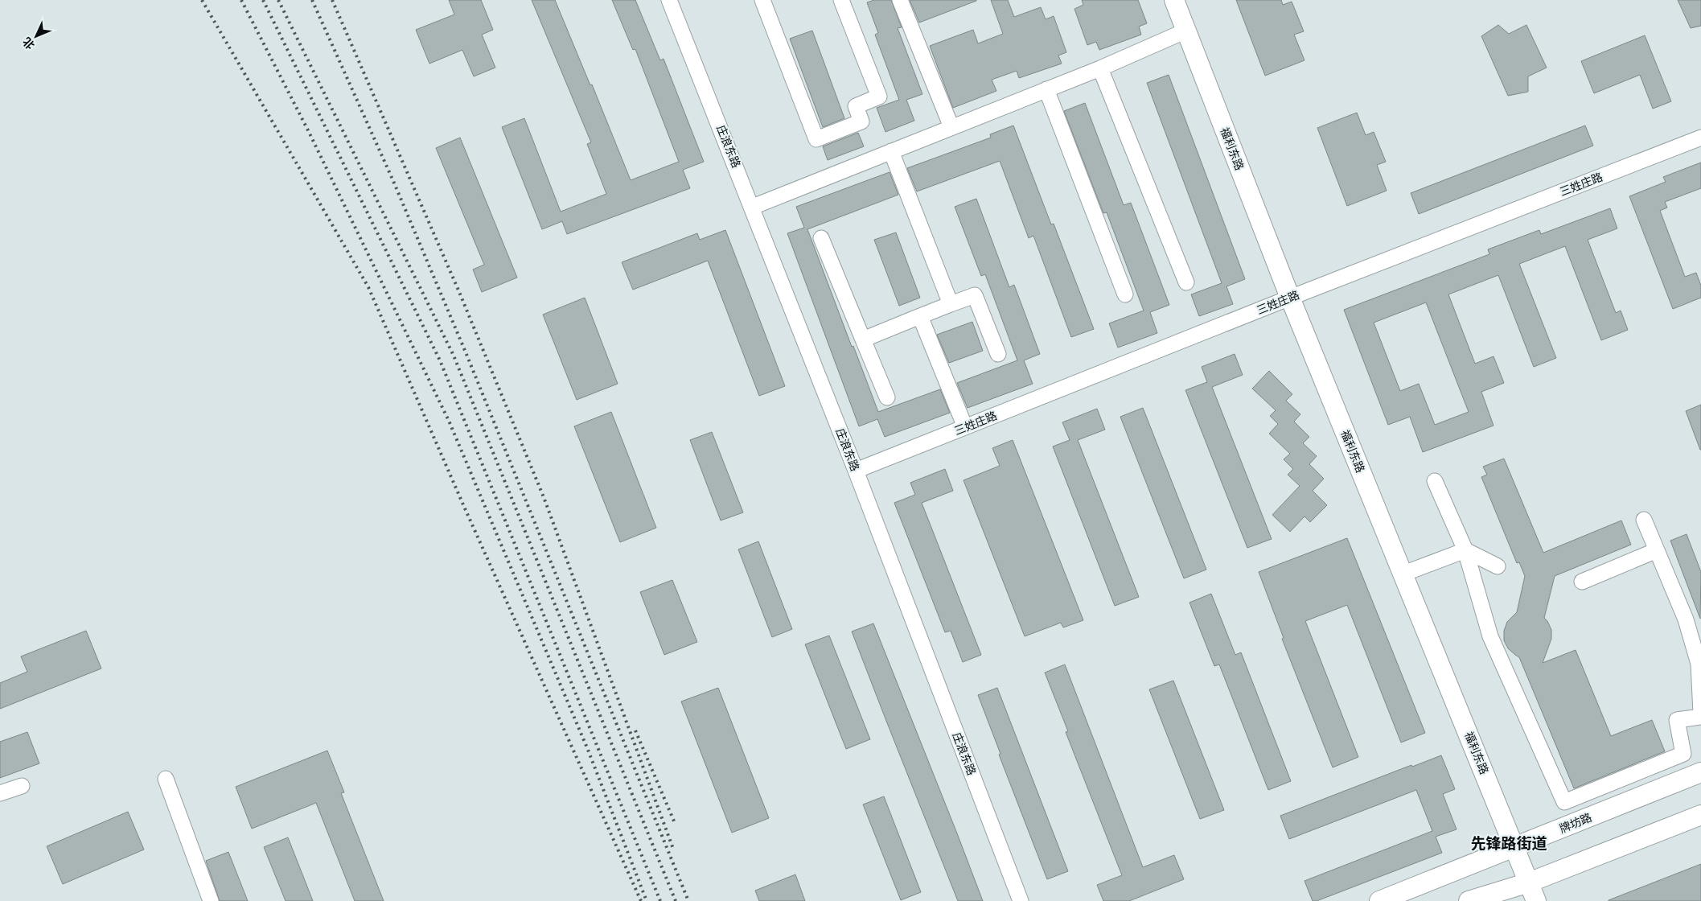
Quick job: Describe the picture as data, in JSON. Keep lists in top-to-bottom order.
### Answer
{
  "streets": {
    "main road": ["福利东路", "牌坊路"],
    "street": ["庄浪东路", "三姓庄路"]
  },
  "crossings": [
    ["庄浪东路", "三姓庄路"],
    ["福利东路", "三姓庄路"],
    ["福利东路", "牌坊路"]
  ],
  "districts": ["先锋路街道"],
  "north": "bottom left"
}
